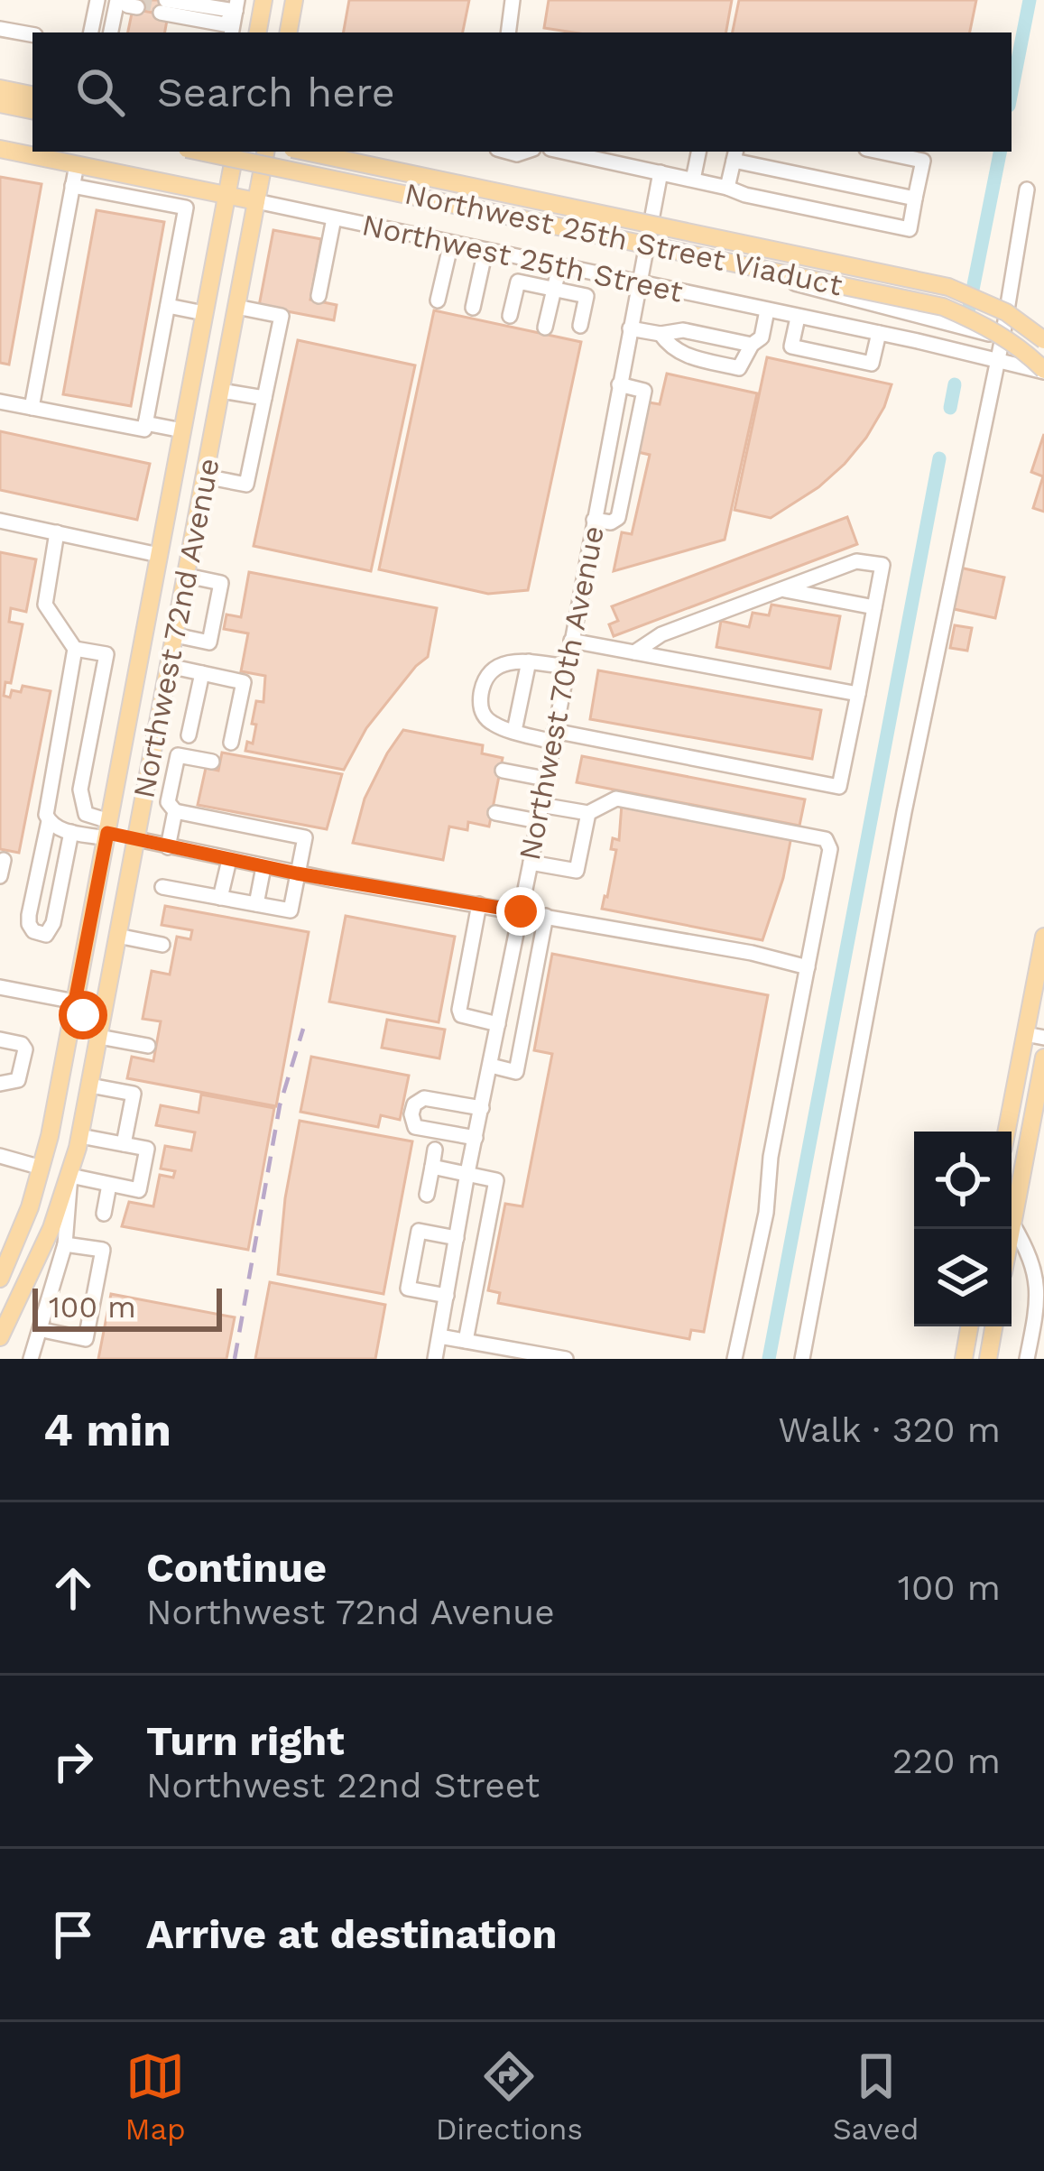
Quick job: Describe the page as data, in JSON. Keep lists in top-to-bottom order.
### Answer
{
  "streets": {
    "main road": ["Northwest 25th Street Viaduct", "Northwest 25th Street", "Northwest 72nd Avenue"],
    "street": ["Northwest 70th Avenue"]
  },
  "crossings": [
    ["Northwest 25th Street Viaduct", "Northwest 25th Street"],
    ["Northwest 25th Street", "Northwest 72nd Avenue"],
    ["Northwest 25th Street", "Northwest 70th Avenue"]
  ],
  "scale_bar": "100 m",
  "page": {
    "search": "Search here",
    "scale": "100 m",
    "heading": ["4 min", "Walk · 320 m"],
    "list": [
      ["Continue", "Northwest 72nd Avenue", "100 m"],
      ["Turn right", "Northwest 22nd Street", "220 m"],
      "Arrive at destination"
    ],
    "nav": ["Map", "Directions", "Saved"]
  }
}
